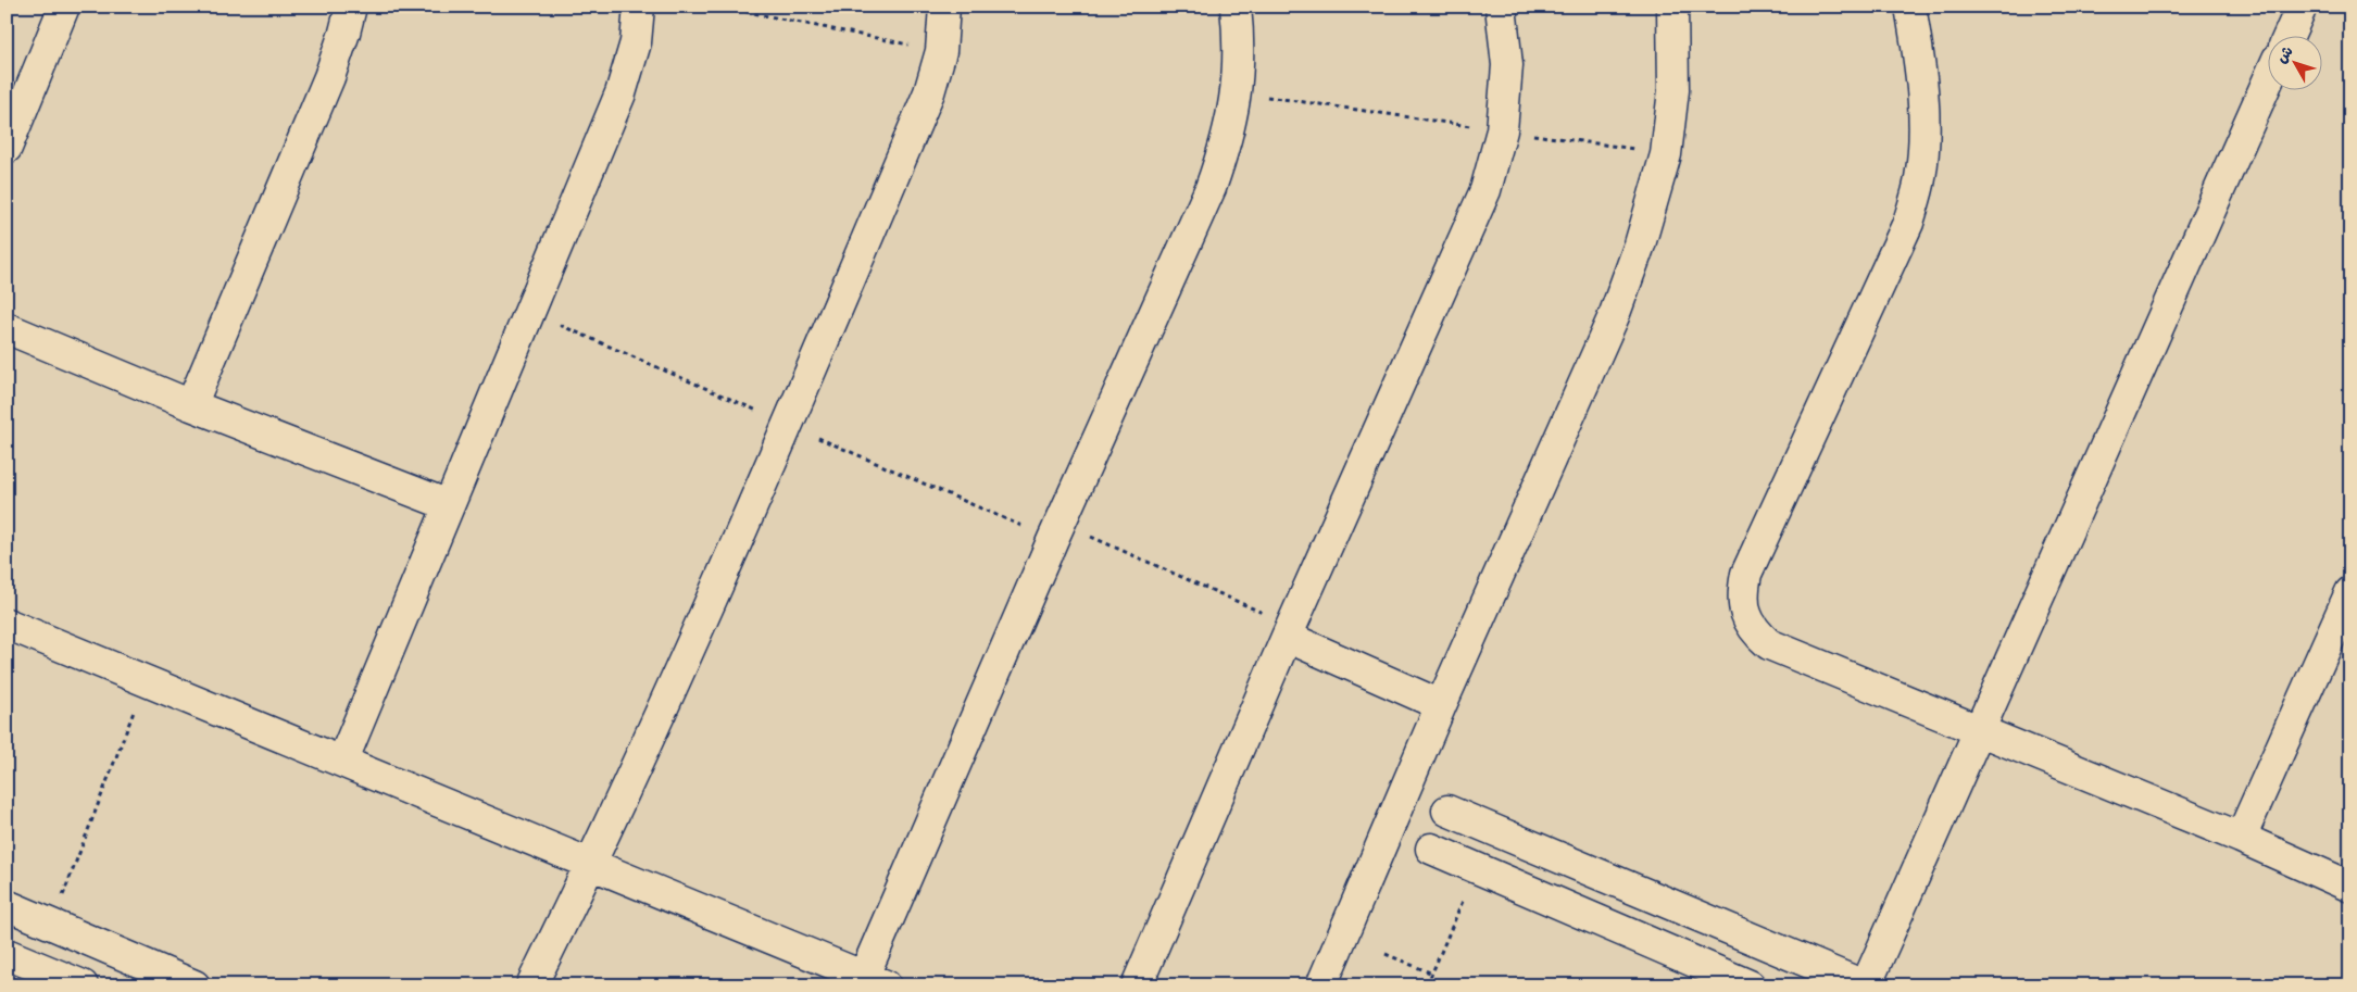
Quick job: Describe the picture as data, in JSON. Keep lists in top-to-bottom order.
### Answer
{
  "north": "top left"
}
